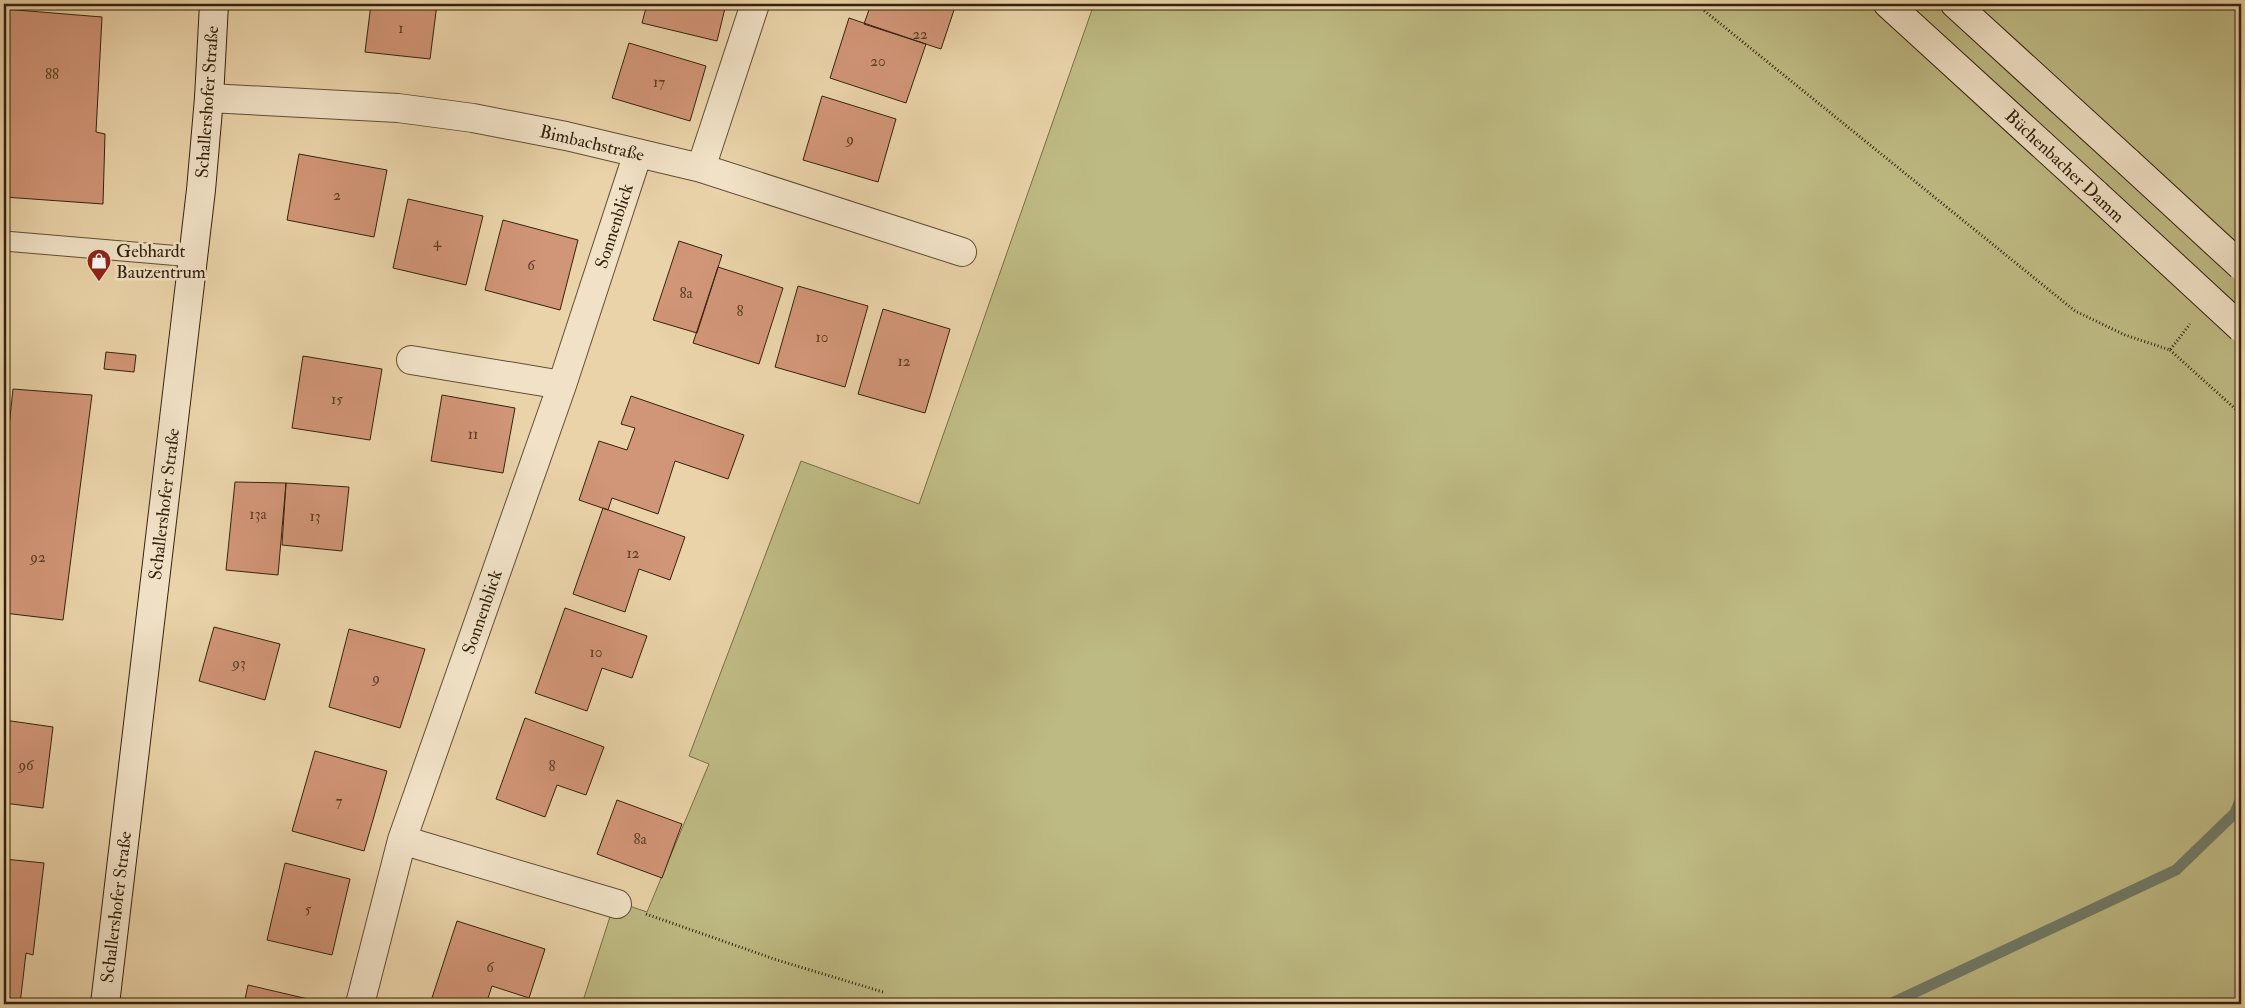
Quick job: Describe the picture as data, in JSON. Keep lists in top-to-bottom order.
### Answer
{
  "streets": {
    "street": [
      "Schallershofer Straße",
      "Bimbachstraße",
      "Büchenbacher Damm",
      "Sonnenblick"
    ]
  },
  "crossings": [
    ["Schallershofer Straße", "Bimbachstraße"],
    ["Bimbachstraße", "Sonnenblick"]
  ],
  "places": {
    "shop": ["Gebhardt Bauzentrum"]
  },
  "house_numbers": [
    "1",
    "22",
    "20",
    "88",
    "17",
    "9",
    "2",
    "4",
    "6",
    "8a",
    "8",
    "10",
    "12",
    "15",
    "11",
    "13a",
    "13",
    "12",
    "92",
    "10",
    "93",
    "9",
    "96",
    "8",
    "7",
    "8a",
    "5",
    "6"
  ]
}
